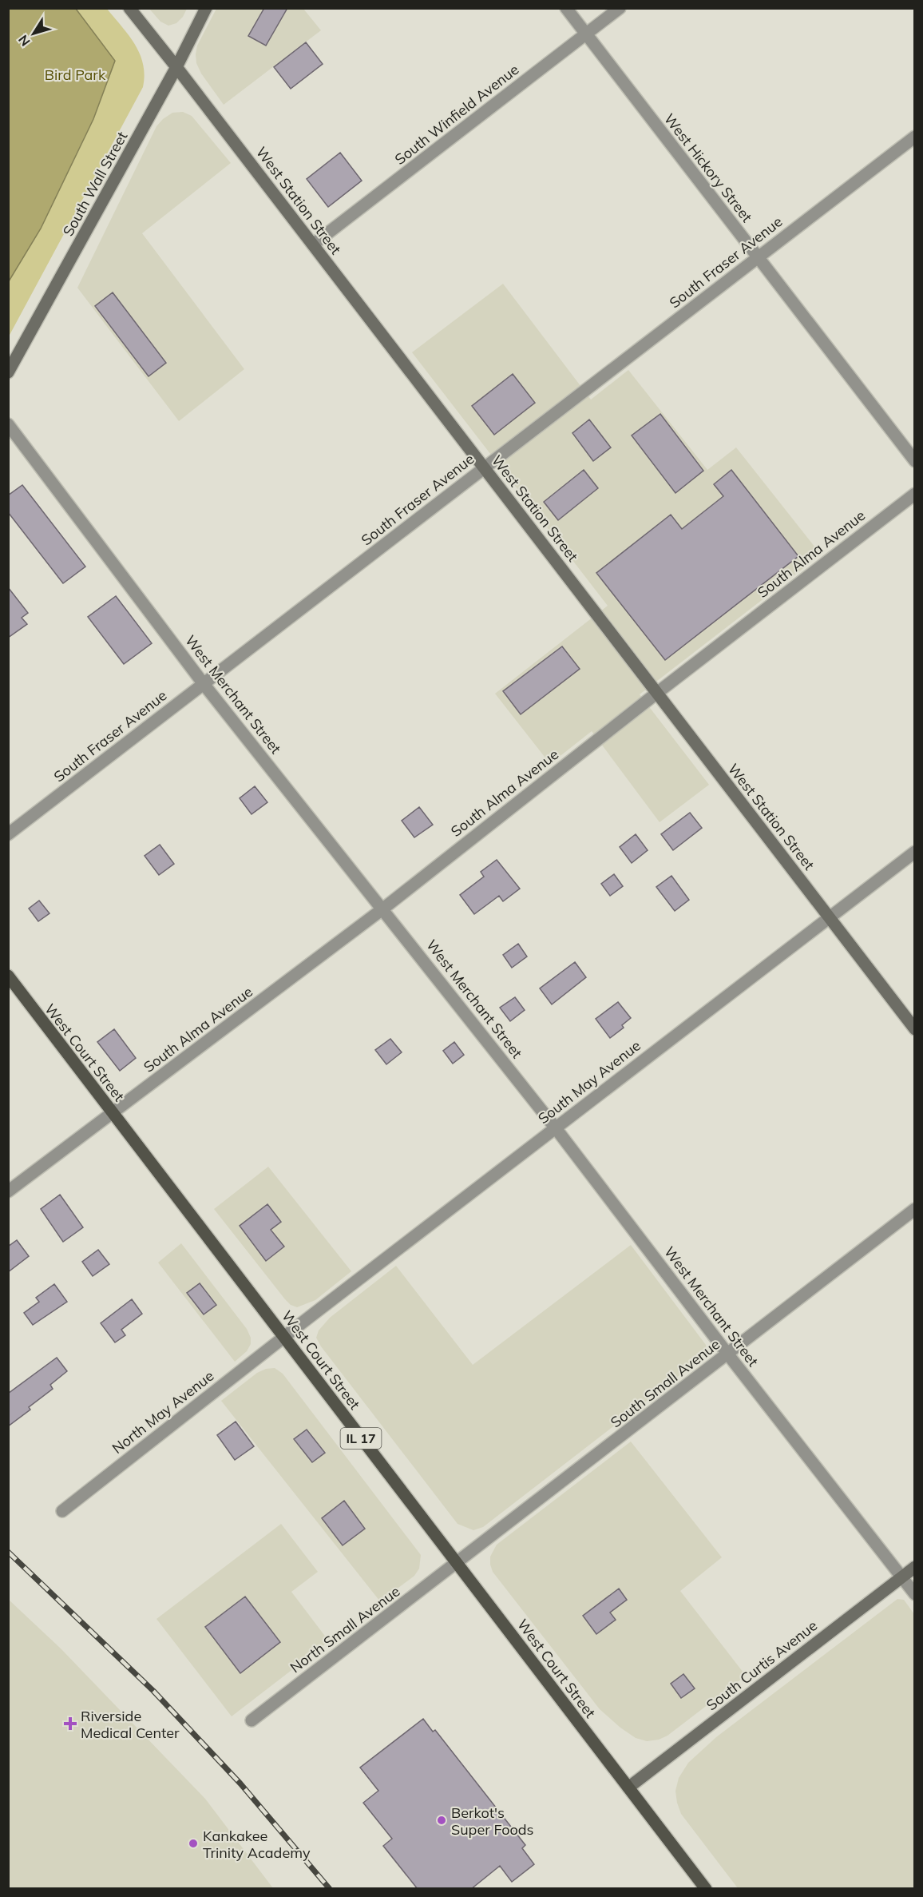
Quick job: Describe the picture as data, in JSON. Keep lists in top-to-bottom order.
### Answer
{
  "streets": {
    "main road": [
      "South Wall Street",
      "West Station Street",
      "West Court Street",
      "IL 17",
      "South Curtis Avenue"
    ],
    "street": [
      "South Winfield Avenue",
      "West Hickory Street",
      "South Fraser Avenue",
      "South Alma Avenue",
      "West Merchant Street",
      "South May Avenue",
      "South Small Avenue",
      "North May Avenue",
      "North Small Avenue"
    ]
  },
  "crossings": [
    ["South Winfield Avenue", "West Hickory Street"],
    ["South Winfield Avenue", "West Station Street"],
    ["West Hickory Street", "South Fraser Avenue"],
    ["South Wall Street", "West Station Street"],
    ["West Station Street", "South Fraser Avenue"],
    ["West Station Street", "South Alma Avenue"],
    ["West Station Street", "South May Avenue"],
    ["South Fraser Avenue", "West Merchant Street"],
    ["South Alma Avenue", "West Merchant Street"],
    ["South Alma Avenue", "West Court Street"],
    ["West Merchant Street", "South May Avenue"],
    ["West Merchant Street", "South Small Avenue"],
    ["West Merchant Street", "South Curtis Avenue"],
    ["West Court Street", "South May Avenue"],
    ["West Court Street", "South Small Avenue"],
    ["West Court Street", "North May Avenue"],
    ["West Court Street", "North Small Avenue"],
    ["West Court Street", "South Curtis Avenue"],
    ["South May Avenue", "North May Avenue"],
    ["South Small Avenue", "North Small Avenue"]
  ],
  "parks": ["Bird Park"],
  "places": {
    "health": ["Riverside Medical Center"],
    "other": ["Berkot's Super Foods", "Kankakee Trinity Academy"]
  },
  "north": "bottom left"
}
